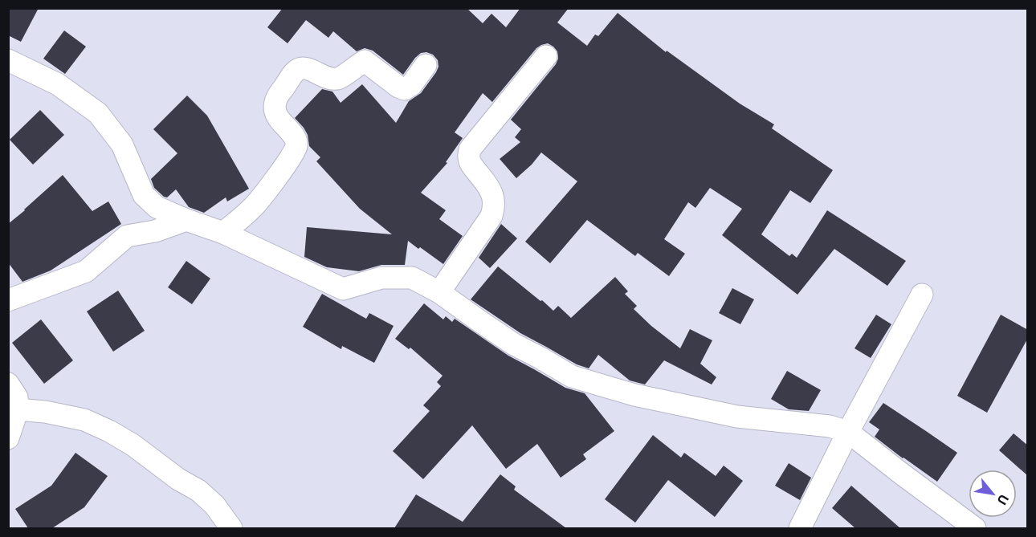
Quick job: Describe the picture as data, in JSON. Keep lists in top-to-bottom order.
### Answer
{
  "north": "bottom right"
}
